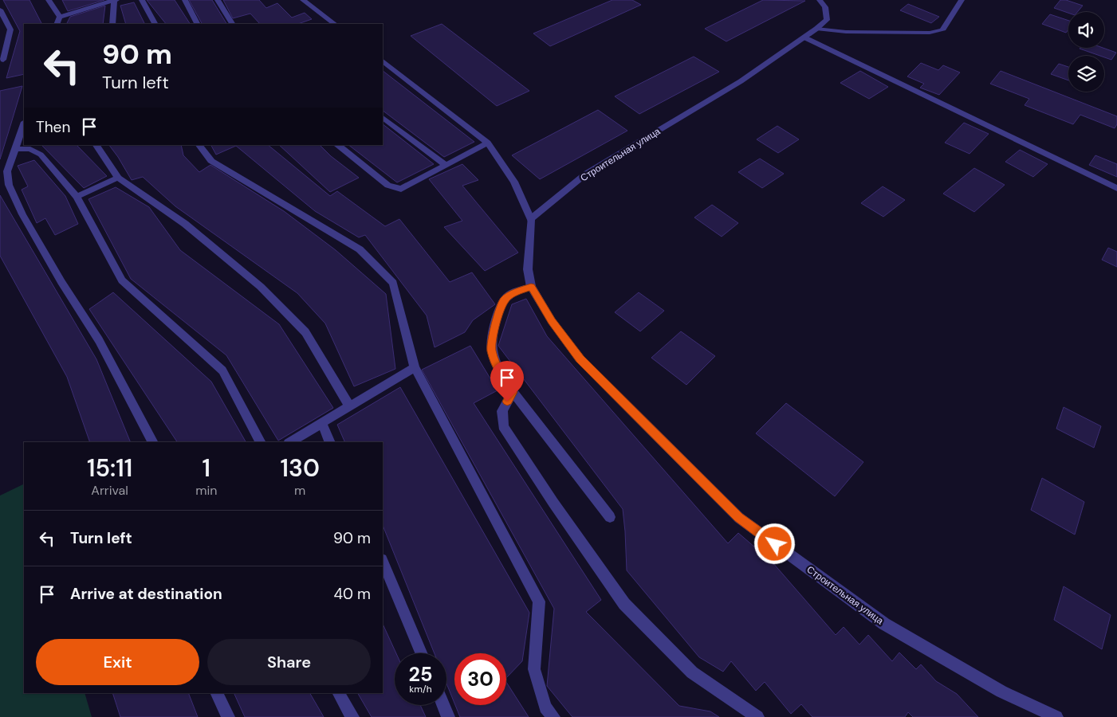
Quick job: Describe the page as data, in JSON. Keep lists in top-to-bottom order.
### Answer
{
  "streets": {
    "street": ["Строительная улица"]
  },
  "page": {
    "turn": ["90 m", "Turn left"],
    "then": "Then",
    "eta": [
      "15:11",
      "Arrival",
      "1",
      "min",
      "130",
      "m"
    ],
    "list": [
      {
        "name": "Turn left",
        "value": "90 m"
      },
      {
        "name": "Arrive at destination",
        "value": "40 m"
      }
    ],
    "buttons": ["Exit", "Share"],
    "speed": "25 km/h",
    "limit": "30"
  }
}
